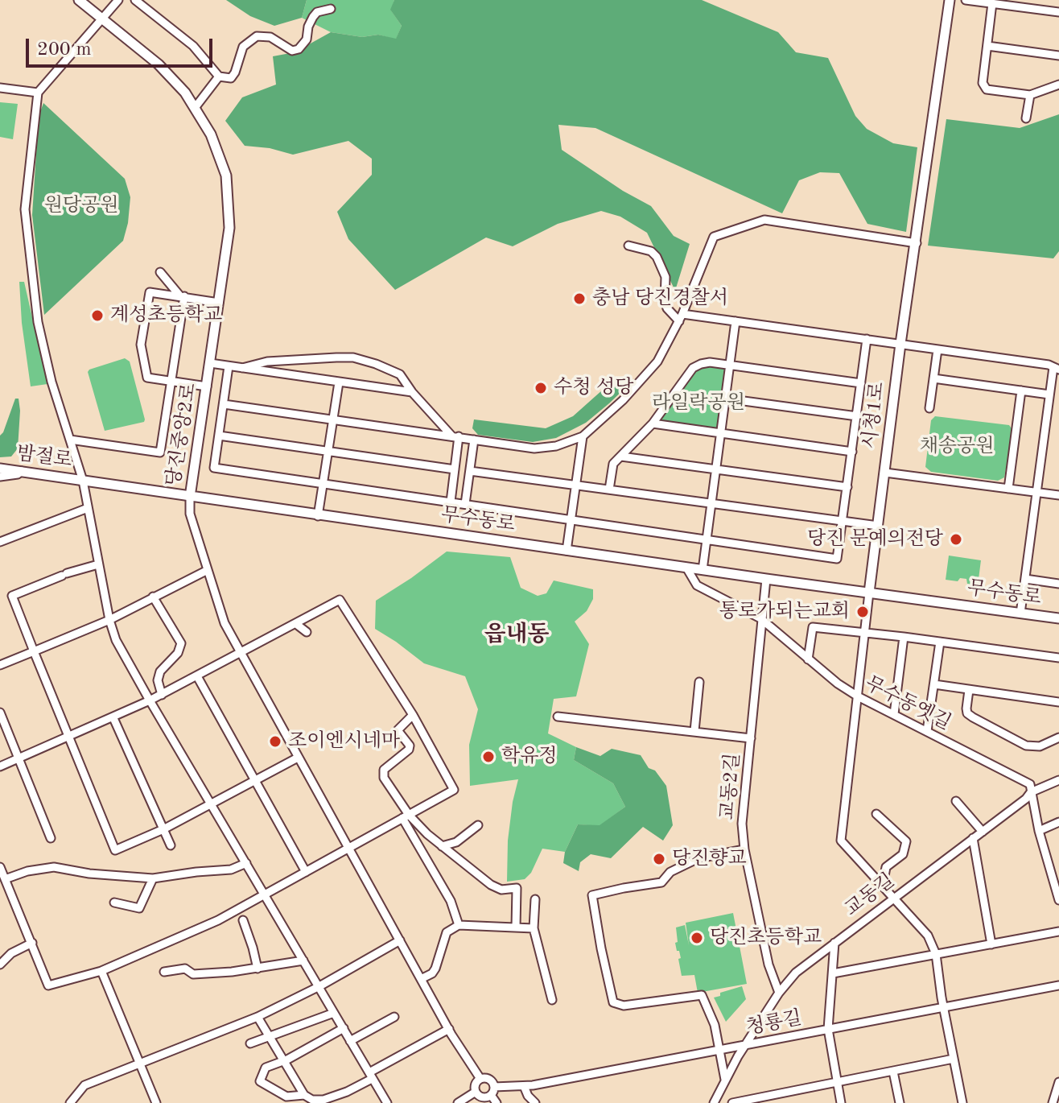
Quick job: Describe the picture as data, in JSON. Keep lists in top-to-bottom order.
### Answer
{
  "streets": {
    "street": [
      "시청1로",
      "당진중앙2로",
      "밤절로",
      "무수동로",
      "무수동옛길",
      "교동2길",
      "교동길",
      "청룡길"
    ]
  },
  "crossings": [
    ["시청1로", "무수동로"],
    ["당진중앙2로", "무수동로"],
    ["당진중앙2로", "청룡길"],
    ["밤절로", "무수동로"],
    ["무수동로", "무수동옛길"],
    ["무수동로", "교동2길"],
    ["무수동옛길", "교동2길"],
    ["무수동옛길", "교동길"],
    ["교동2길", "교동길"],
    ["교동길", "청룡길"]
  ],
  "districts": ["읍내동"],
  "parks": ["원당공원", "라일락공원", "채송공원"],
  "places": [
    "충남 당진경찰서",
    "계성초등학교",
    "수청 성당",
    "당진 문예의전당",
    "통로가되는교회",
    "조이엔시네마",
    "학유정",
    "당진향교",
    "당진초등학교"
  ],
  "scale_bar": "200 m"
}
